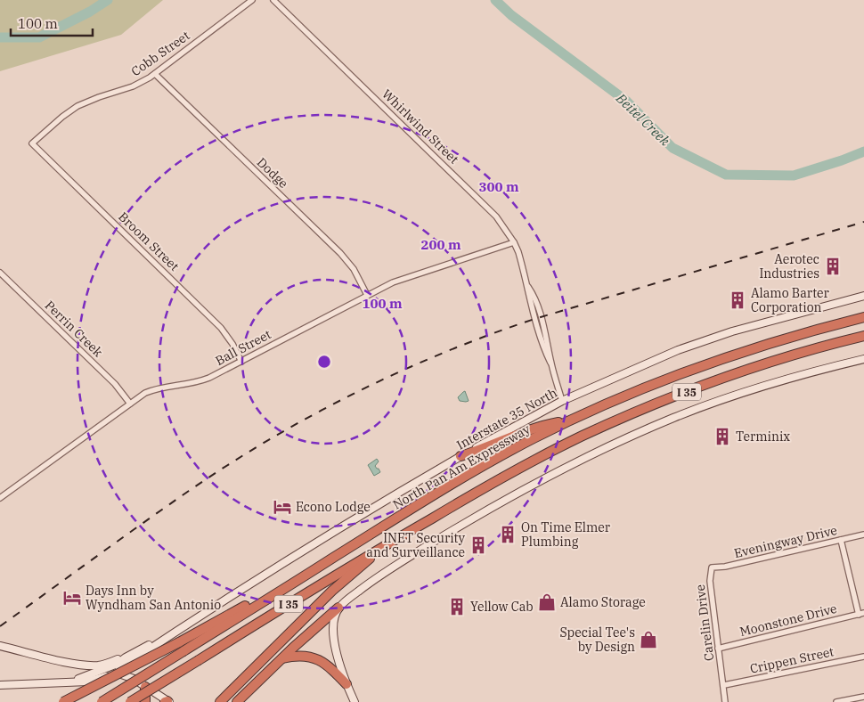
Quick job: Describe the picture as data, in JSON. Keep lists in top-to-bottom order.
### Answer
{
  "streets": {
    "highway": ["I 35", "North Pan Am Expressway"],
    "main road": ["Interstate 35 North"],
    "street": [
      "Cobb Street",
      "Whirlwind Street",
      "Dodge",
      "Broom Street",
      "Perrin Creek",
      "Ball Street",
      "Eveningway Drive",
      "Moonstone Drive",
      "Carelin Drive",
      "Crippen Street"
    ]
  },
  "crossings": [
    ["Cobb Street", "Dodge"],
    ["Cobb Street", "Broom Street"],
    ["Whirlwind Street", "Ball Street"],
    ["Whirlwind Street", "Interstate 35 North"],
    ["Dodge", "Ball Street"],
    ["Broom Street", "Ball Street"],
    ["Perrin Creek", "Ball Street"],
    ["Eveningway Drive", "Carelin Drive"],
    ["Moonstone Drive", "Carelin Drive"],
    ["Carelin Drive", "Crippen Street"]
  ],
  "water": ["Beitel Creek"],
  "places": {
    "building": [
      "Aerotec Industries",
      "Alamo Barter Corporation",
      "Terminix",
      "On Time Elmer Plumbing",
      "INET Security and Surveillance",
      "Yellow Cab"
    ],
    "hotel": ["Econo Lodge", "Days Inn by Wyndham San Antonio"],
    "shop": ["Alamo Storage", "Special Tee's by Design"]
  },
  "scale_bar": "100 m",
  "rings": ["300 m", "200 m", "100 m"]
}
